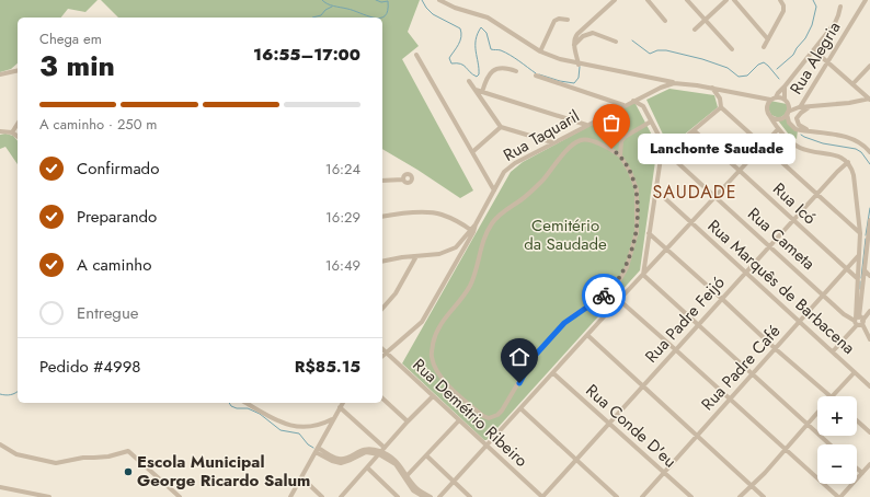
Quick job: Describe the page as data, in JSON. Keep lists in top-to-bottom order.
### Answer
{
  "streets": {
    "street": [
      "Rua Alegria",
      "Rua Taquaril",
      "Rua Icó",
      "Rua Cameta",
      "Rua Marquês de Barbacena",
      "Rua Padre Feijó",
      "Rua Padre Café",
      "Rua Demétrio Ribeiro",
      "Rua Conde D'eu"
    ]
  },
  "crossings": [
    ["Rua Icó", "Rua Padre Feijó"],
    ["Rua Icó", "Rua Padre Café"],
    ["Rua Cameta", "Rua Padre Feijó"],
    ["Rua Cameta", "Rua Padre Café"],
    ["Rua Marquês de Barbacena", "Rua Padre Feijó"],
    ["Rua Marquês de Barbacena", "Rua Padre Café"],
    ["Rua Padre Feijó", "Rua Demétrio Ribeiro"],
    ["Rua Padre Feijó", "Rua Conde D'eu"],
    ["Rua Padre Café", "Rua Conde D'eu"]
  ],
  "districts": ["SAUDADE"],
  "parks": ["Cemitério da Saudade"],
  "places": ["Lanchonte Saudade", "Escola Municipal George Ricardo Salum"],
  "page": {
    "heading": ["3 min", "Chega em", "16:55–17:00"],
    "panel": ["Pedido #4998", "R$85.15"],
    "bar": "A caminho · 250 m",
    "bubble": "Lanchonte Saudade",
    "list": [
      ["Confirmado", "16:24"],
      ["Preparando", "16:29"],
      ["A caminho", "16:49"],
      "Entregue"
    ],
    "map_buttons": ["+", "−"]
  }
}
